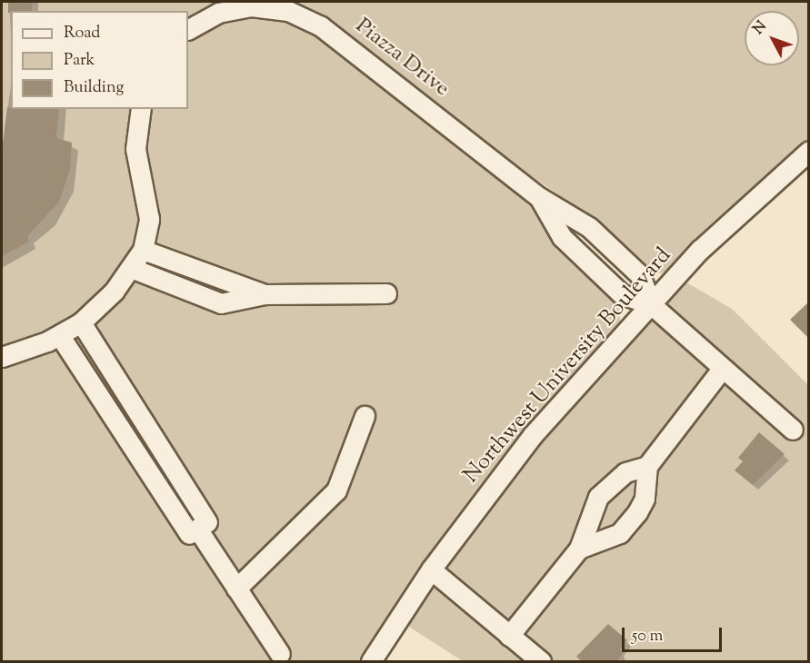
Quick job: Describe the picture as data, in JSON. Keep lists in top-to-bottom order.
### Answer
{
  "streets": {
    "street": ["Piazza Drive", "Northwest University Boulevard"]
  },
  "crossings": [
    ["Piazza Drive", "Northwest University Boulevard"]
  ],
  "legend": ["Road", "Park", "Building"],
  "scale_bar": "50 m",
  "north": "top left"
}
